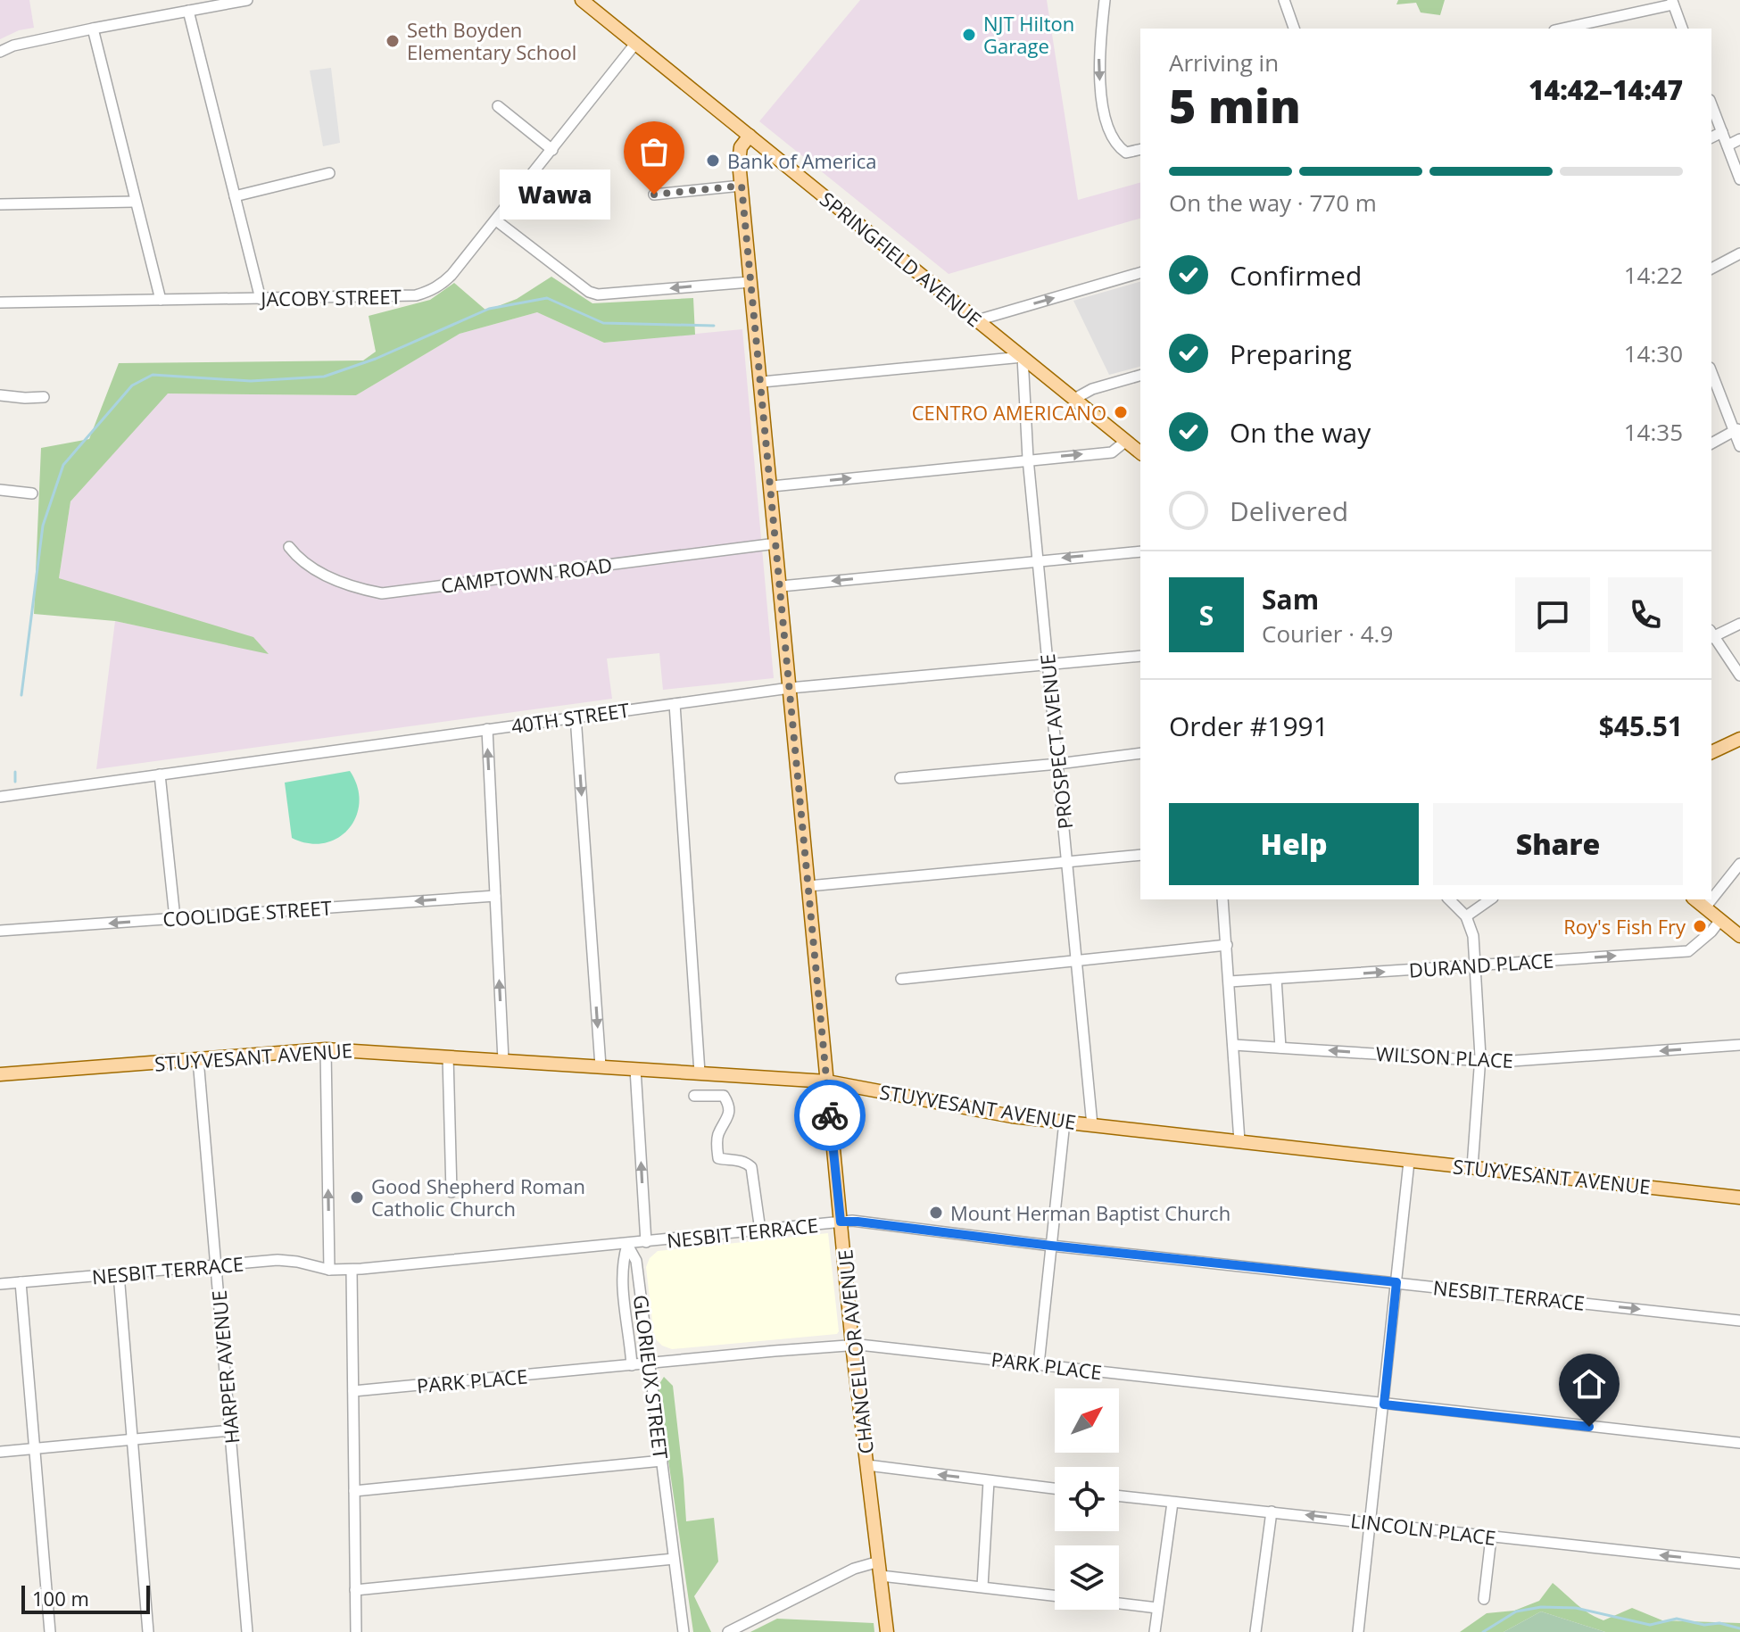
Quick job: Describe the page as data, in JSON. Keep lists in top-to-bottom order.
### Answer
{
  "streets": {
    "main road": ["SPRINGFIELD AVENUE", "STUYVESANT AVENUE", "CHANCELLOR AVENUE"],
    "street": [
      "JACOBY STREET",
      "CAMPTOWN ROAD",
      "40TH STREET",
      "PROSPECT AVENUE",
      "COOLIDGE STREET",
      "DURAND PLACE",
      "WILSON PLACE",
      "NESBIT TERRACE",
      "PARK PLACE",
      "HARPER AVENUE",
      "GLORIEUX STREET",
      "LINCOLN PLACE"
    ]
  },
  "crossings": [
    ["SPRINGFIELD AVENUE", "JACOBY STREET"],
    ["SPRINGFIELD AVENUE", "PROSPECT AVENUE"],
    ["SPRINGFIELD AVENUE", "CHANCELLOR AVENUE"],
    ["CAMPTOWN ROAD", "CHANCELLOR AVENUE"],
    ["40TH STREET", "PROSPECT AVENUE"],
    ["40TH STREET", "CHANCELLOR AVENUE"],
    ["PROSPECT AVENUE", "STUYVESANT AVENUE"],
    ["STUYVESANT AVENUE", "CHANCELLOR AVENUE"],
    ["STUYVESANT AVENUE", "HARPER AVENUE"],
    ["NESBIT TERRACE", "CHANCELLOR AVENUE"],
    ["NESBIT TERRACE", "HARPER AVENUE"],
    ["NESBIT TERRACE", "GLORIEUX STREET"],
    ["CHANCELLOR AVENUE", "PARK PLACE"],
    ["PARK PLACE", "GLORIEUX STREET"]
  ],
  "one_way": [
    "COOLIDGE STREET",
    "DURAND PLACE",
    "WILSON PLACE",
    "LINCOLN PLACE"
  ],
  "places": [
    "NJT Hilton Garage",
    "Seth Boyden Elementary School",
    "Bank of America",
    "Wawa",
    "CENTRO AMERICANO",
    "Roy's Fish Fry",
    "Good Shepherd Roman Catholic Church",
    "Mount Herman Baptist Church"
  ],
  "scale_bar": "100 m",
  "north": "top right",
  "page": {
    "heading": ["5 min", "Arriving in", "14:42–14:47"],
    "panel": [
      "Sam",
      "Courier · 4.9",
      "Order #1991",
      "$45.51"
    ],
    "bar": "On the way · 770 m",
    "bubble": "Wawa",
    "list": [
      ["Confirmed", "14:22"],
      ["Preparing", "14:30"],
      ["On the way", "14:35"],
      "Delivered"
    ],
    "round": "S",
    "buttons": ["Help", "Share"],
    "scale": "100 m"
  }
}
